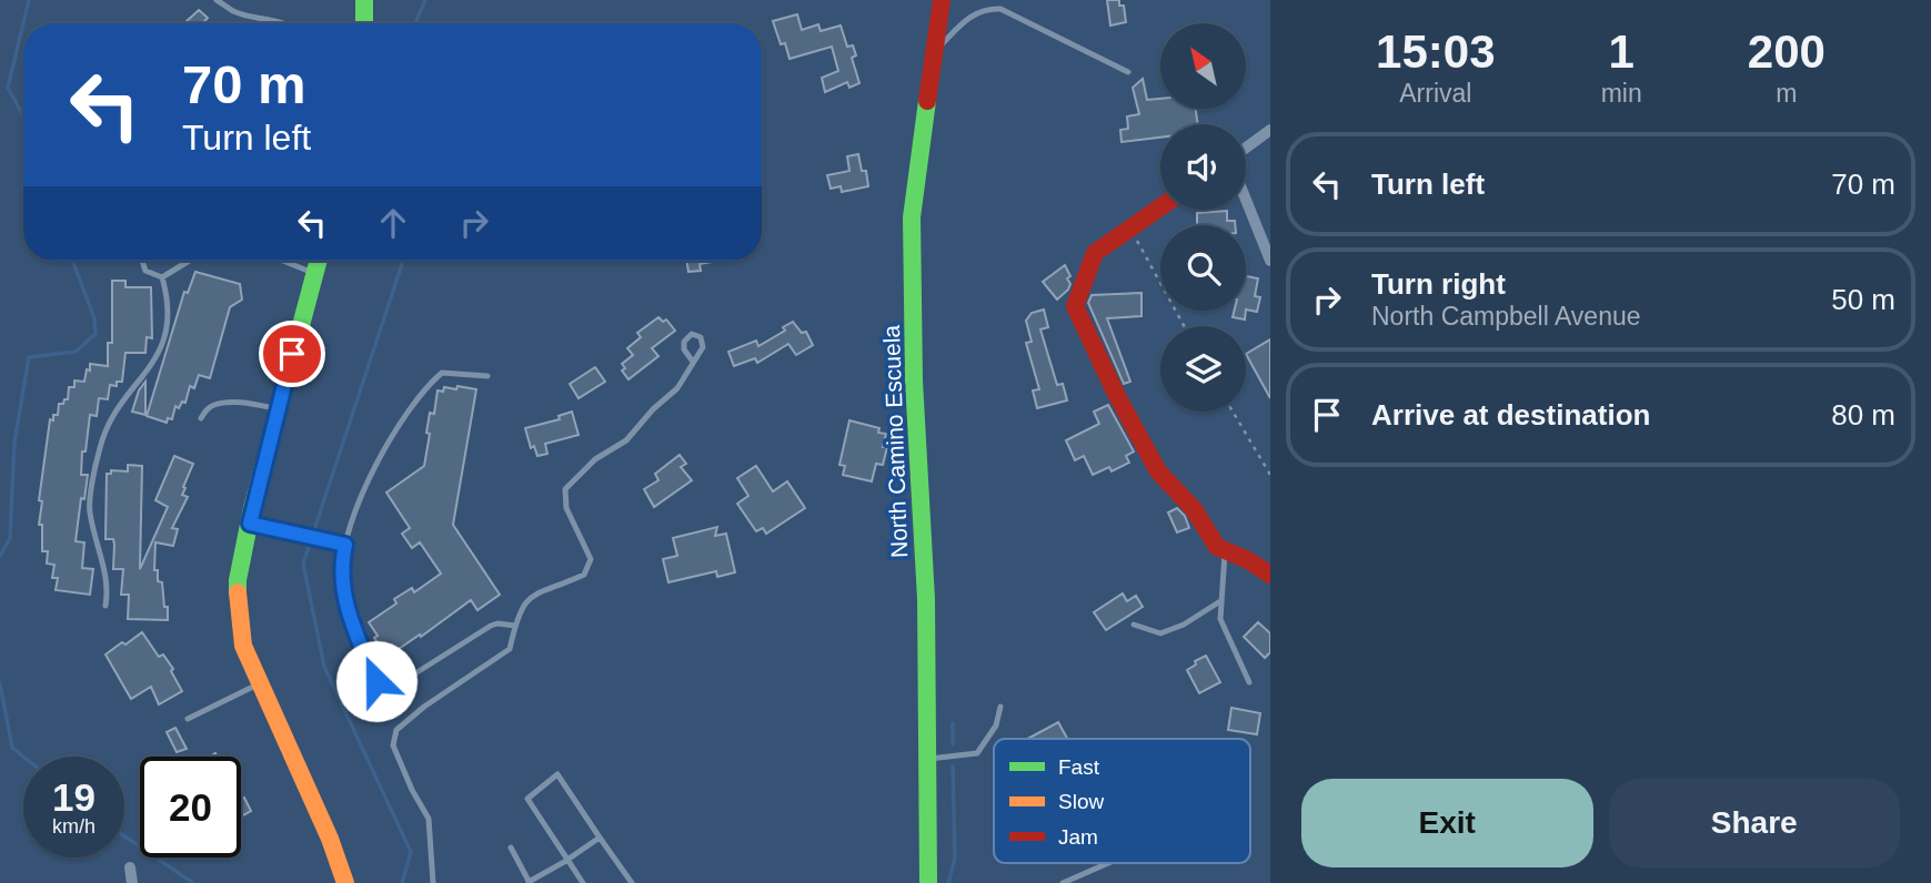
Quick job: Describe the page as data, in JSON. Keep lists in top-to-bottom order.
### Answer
{
  "streets": {
    "street": ["North Camino Escuela"]
  },
  "legend": ["Fast", "Slow", "Jam"],
  "north": "top left",
  "page": {
    "eta": [
      "15:03",
      "Arrival",
      "1",
      "min",
      "200",
      "m"
    ],
    "turn": ["70 m", "Turn left"],
    "list": [
      {
        "name": "Turn left",
        "value": "70 m"
      },
      {
        "name": "Turn right",
        "note": "North Campbell Avenue",
        "value": "50 m"
      },
      {
        "name": "Arrive at destination",
        "value": "80 m"
      }
    ],
    "speed": "19 km/h",
    "limit": "20",
    "buttons": ["Exit", "Share"]
  }
}
